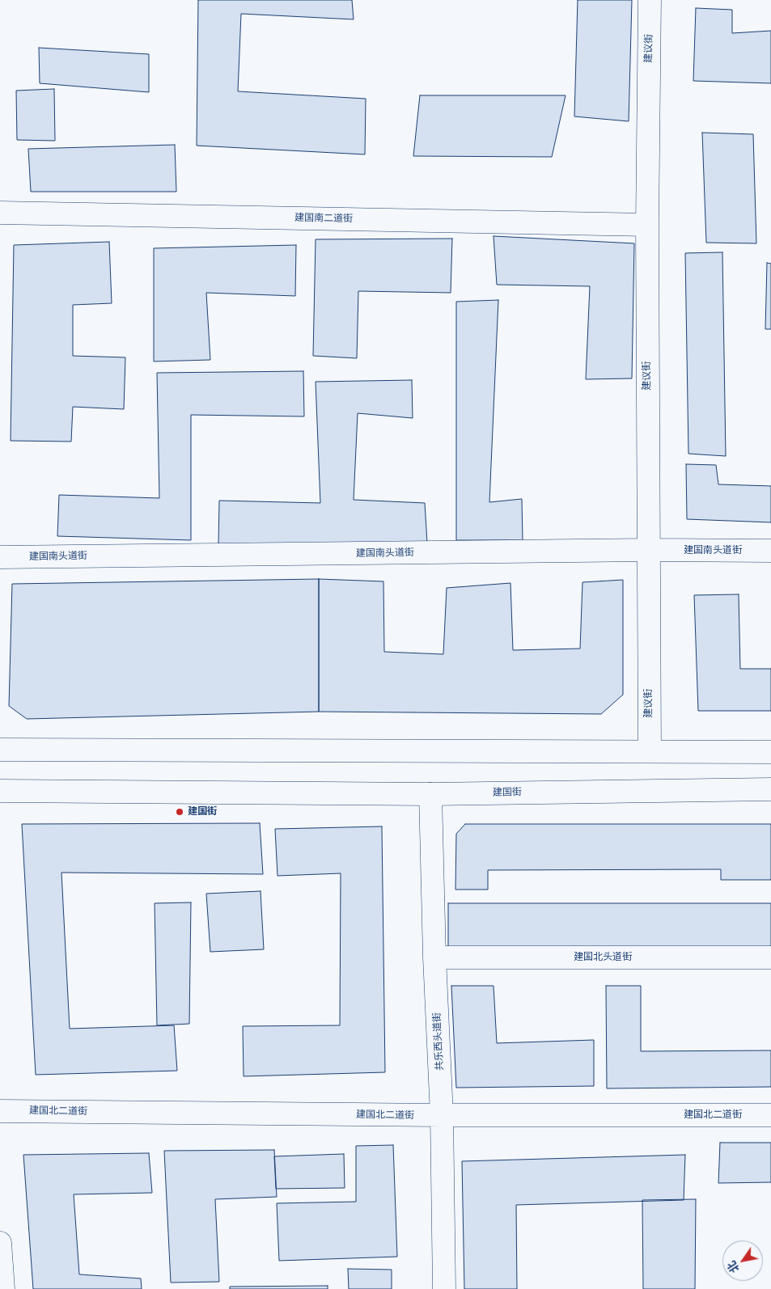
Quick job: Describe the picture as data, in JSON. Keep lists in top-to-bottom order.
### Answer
{
  "streets": {
    "street": [
      "建议街",
      "建国南二道街",
      "建国南头道街",
      "建国街",
      "建国北头道街",
      "共乐西头道街",
      "建国北二道街"
    ]
  },
  "crossings": [
    ["建议街", "建国南二道街"],
    ["建议街", "建国南头道街"],
    ["建国街", "共乐西头道街"],
    ["建国北头道街", "共乐西头道街"],
    ["共乐西头道街", "建国北二道街"]
  ],
  "places": ["建国街"],
  "north": "bottom left"
}
